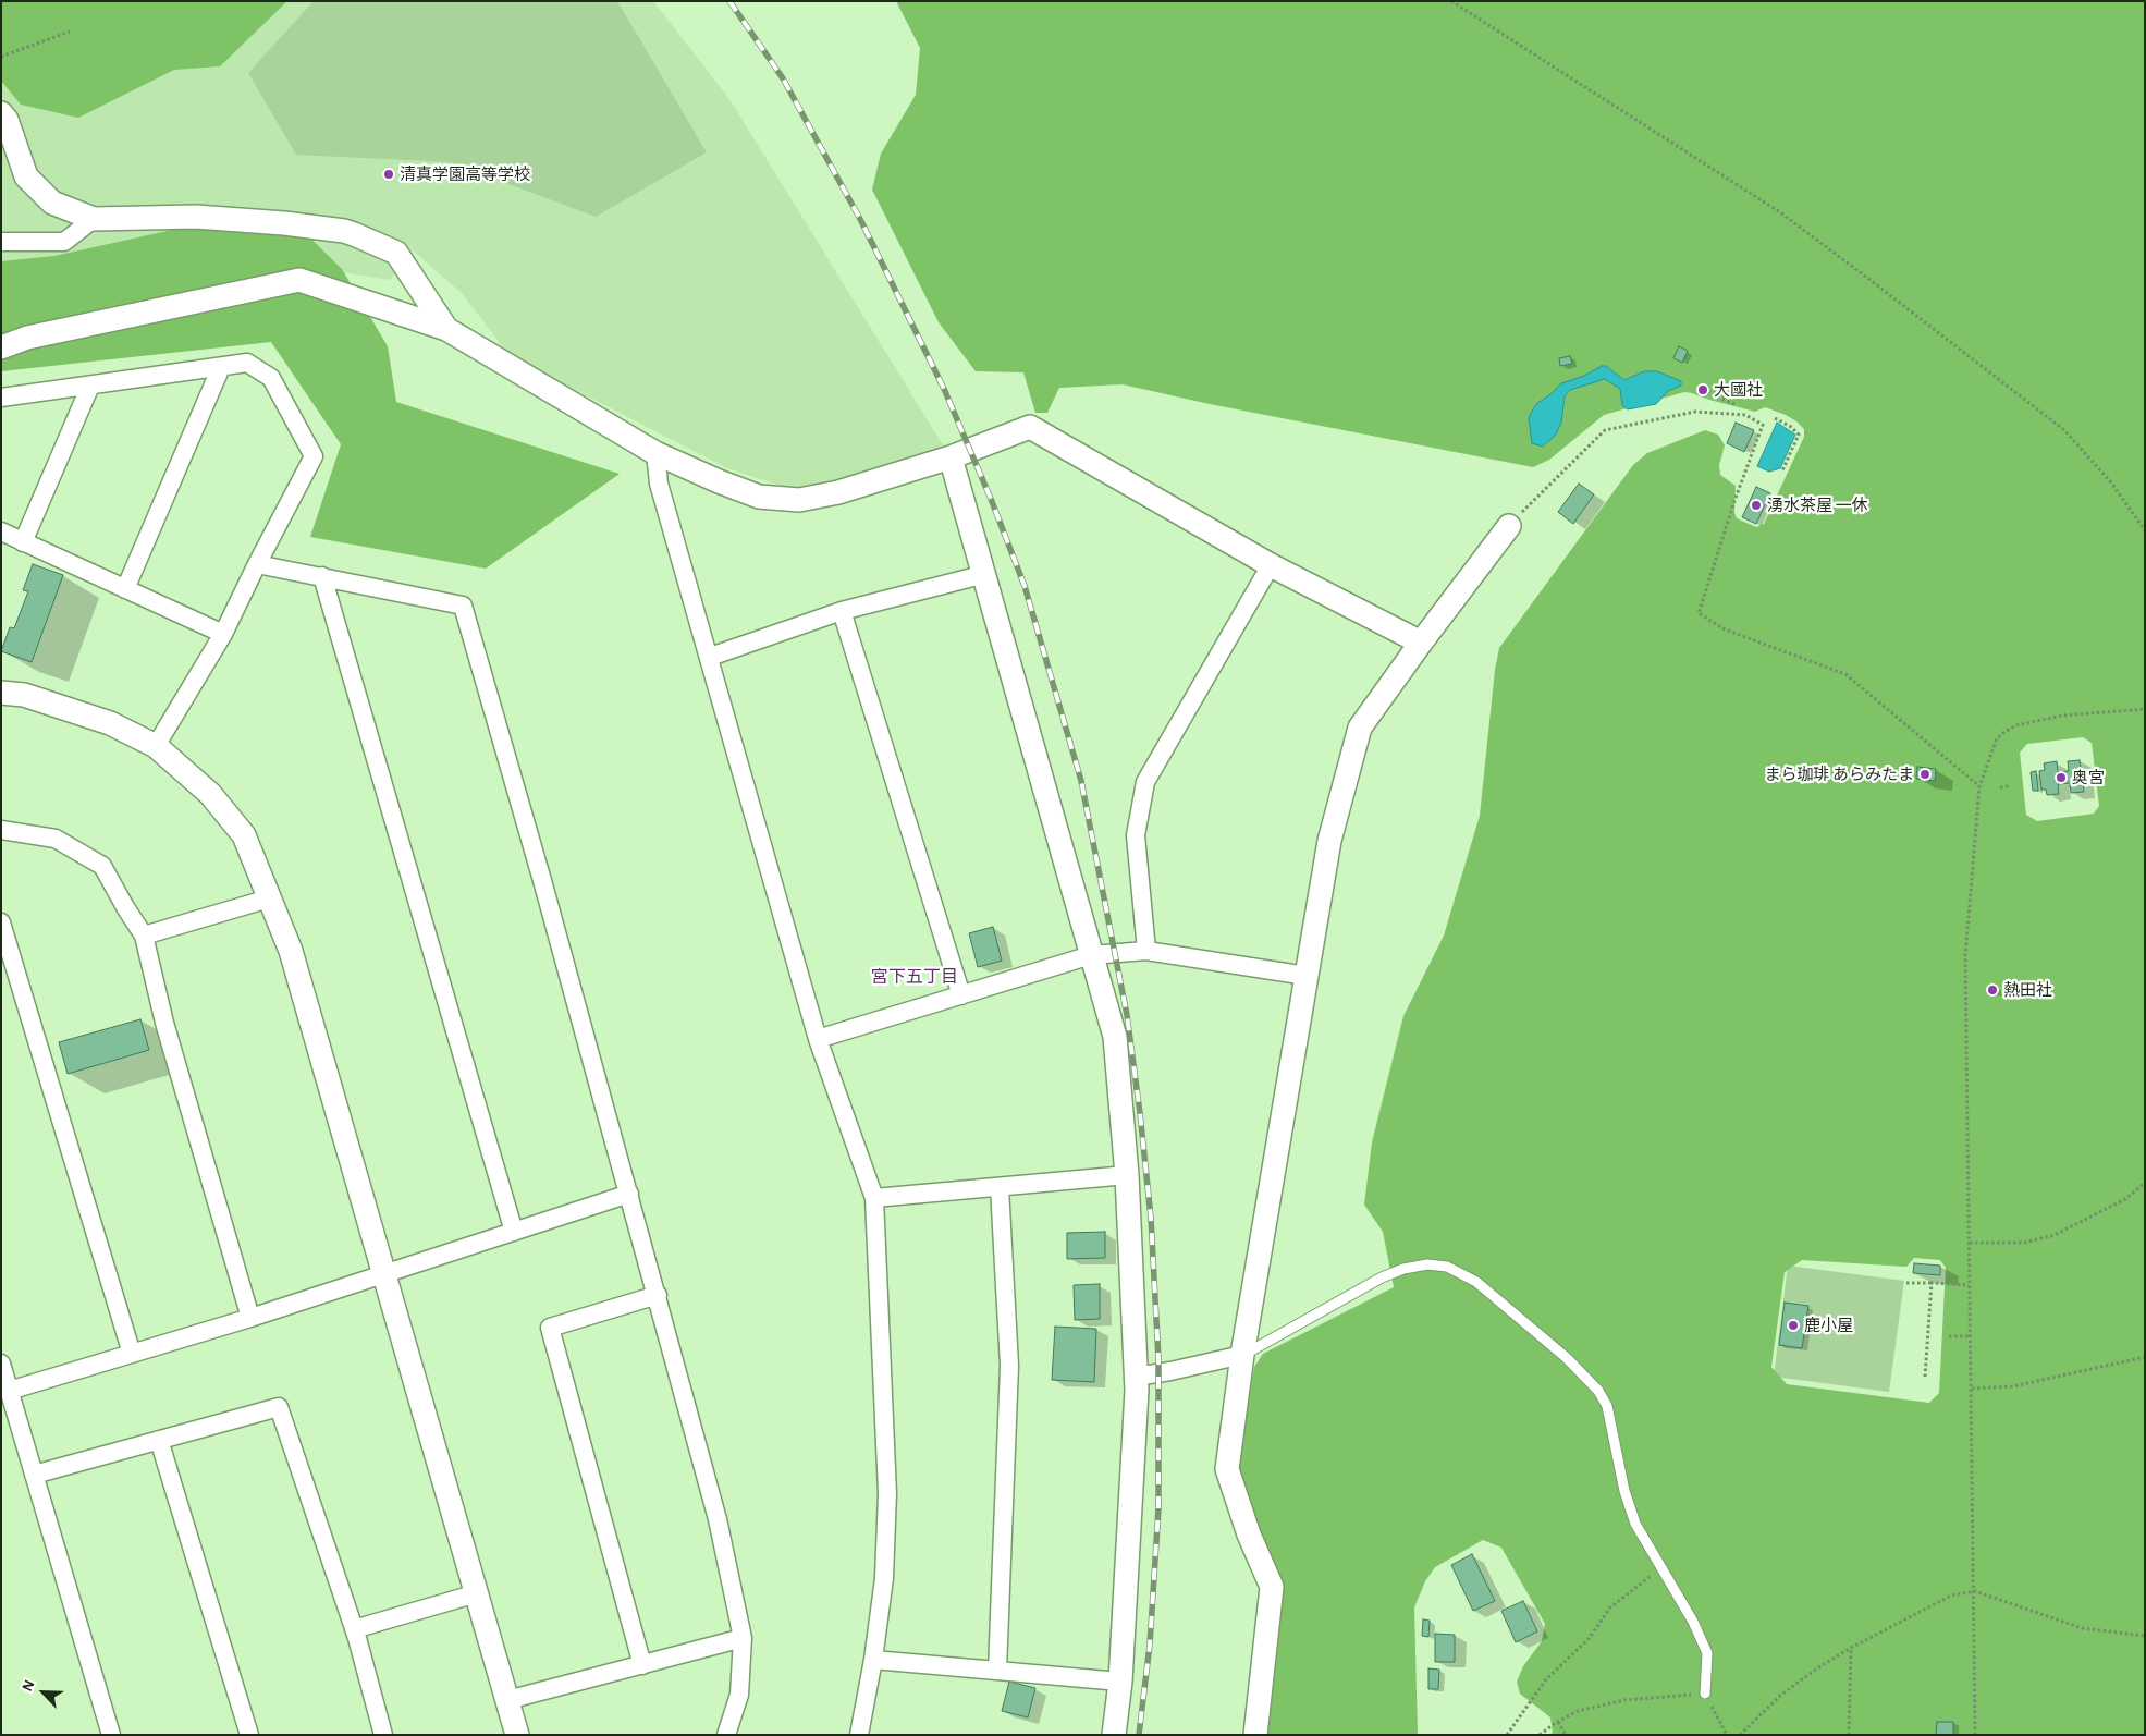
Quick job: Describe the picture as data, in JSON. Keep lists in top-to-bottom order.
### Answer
{
  "districts": ["宮下五丁目"],
  "places": [
    "清真学園高等学校",
    "大國社",
    "湧水茶屋 一休",
    "まら珈琲 あらみたま",
    "奥宮",
    "熱田社",
    "鹿小屋"
  ],
  "north": "top left"
}
